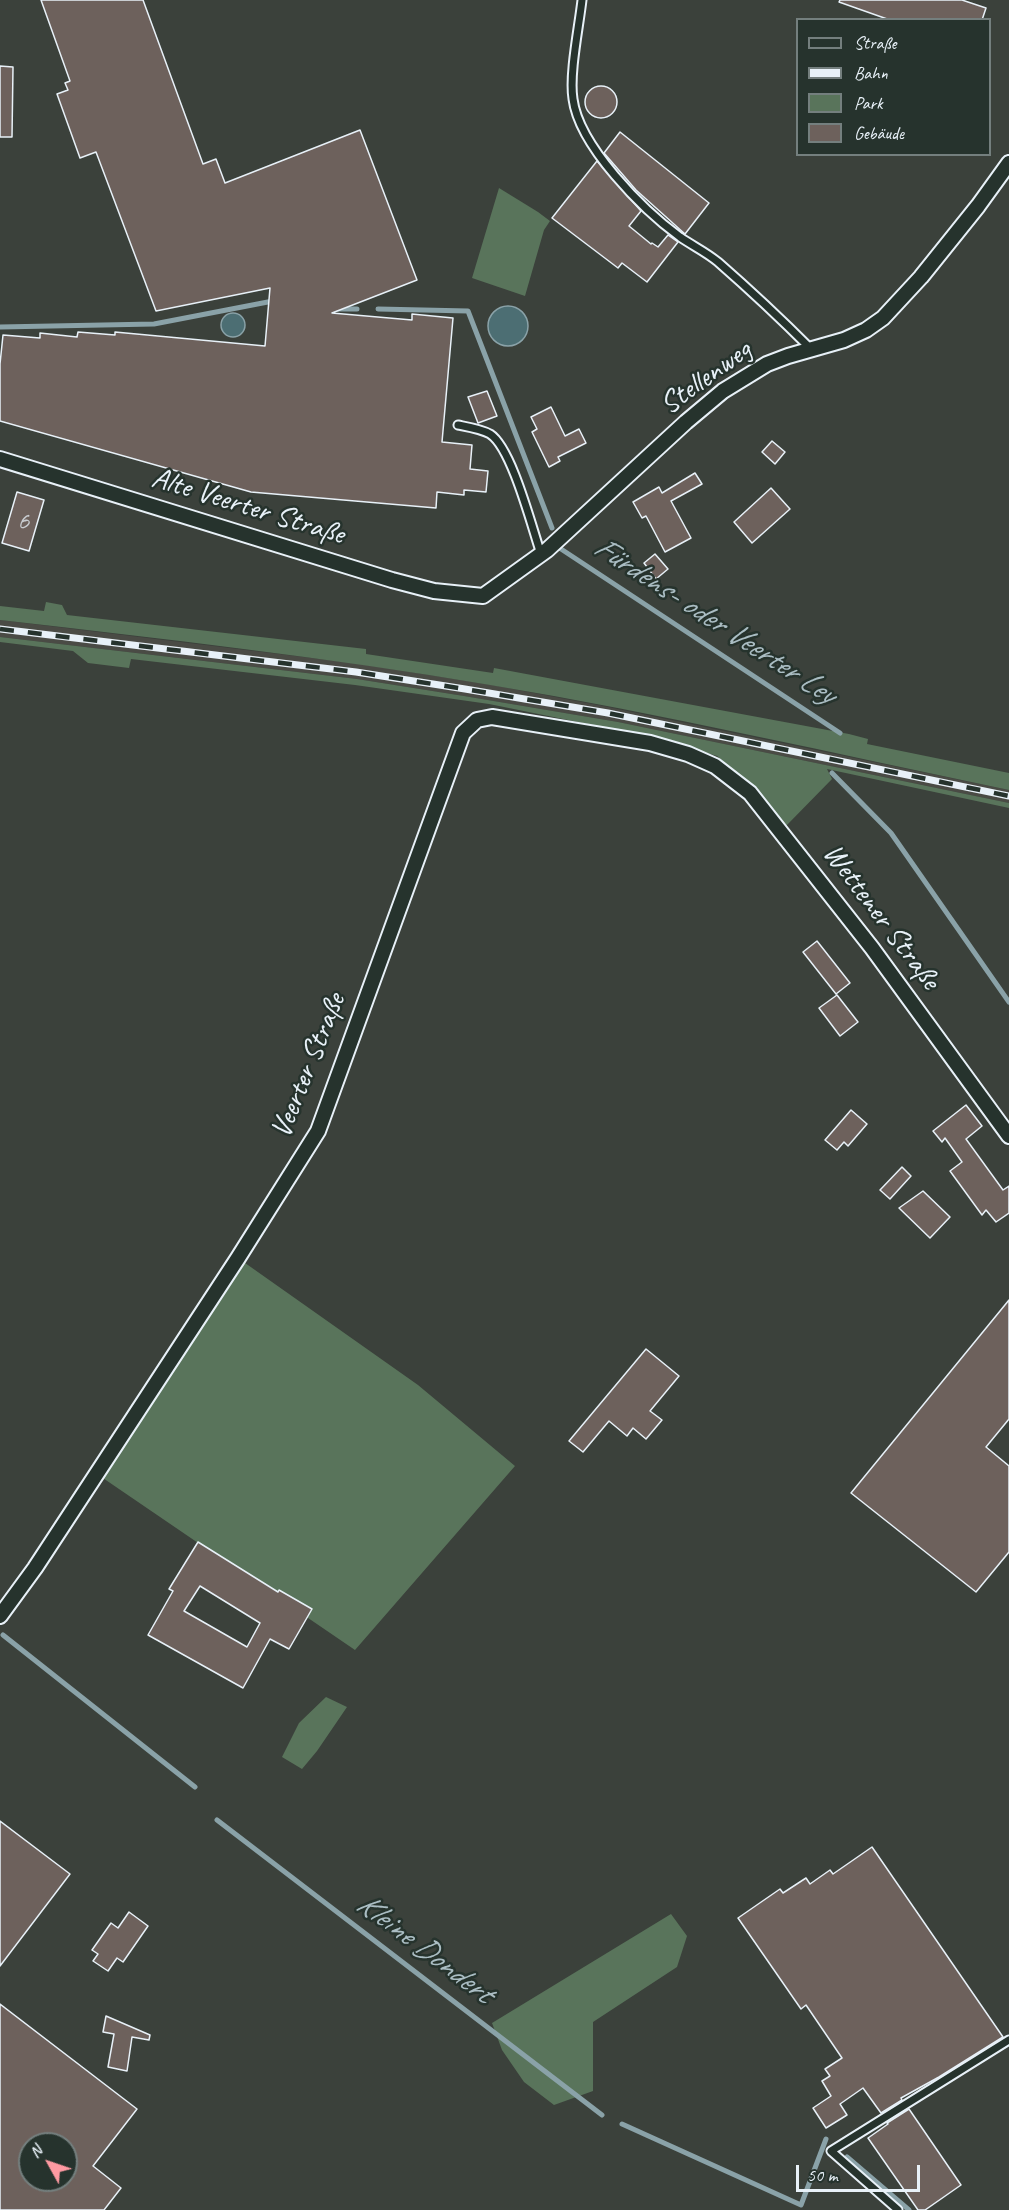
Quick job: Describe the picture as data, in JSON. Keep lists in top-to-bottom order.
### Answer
{
  "streets": {
    "street": [
      "Stellenweg",
      "Alte Veerter Straße",
      "Wettener Straße",
      "Veerter Straße"
    ]
  },
  "crossings": [
    ["Stellenweg", "Alte Veerter Straße"],
    ["Wettener Straße", "Veerter Straße"]
  ],
  "water": ["Fürdens- oder Veerter Ley", "Kleine Dondert"],
  "house_numbers": ["6"],
  "legend": [
    "Straße",
    "Bahn",
    "Park",
    "Gebäude"
  ],
  "scale_bar": "50 m",
  "north": "top left"
}
